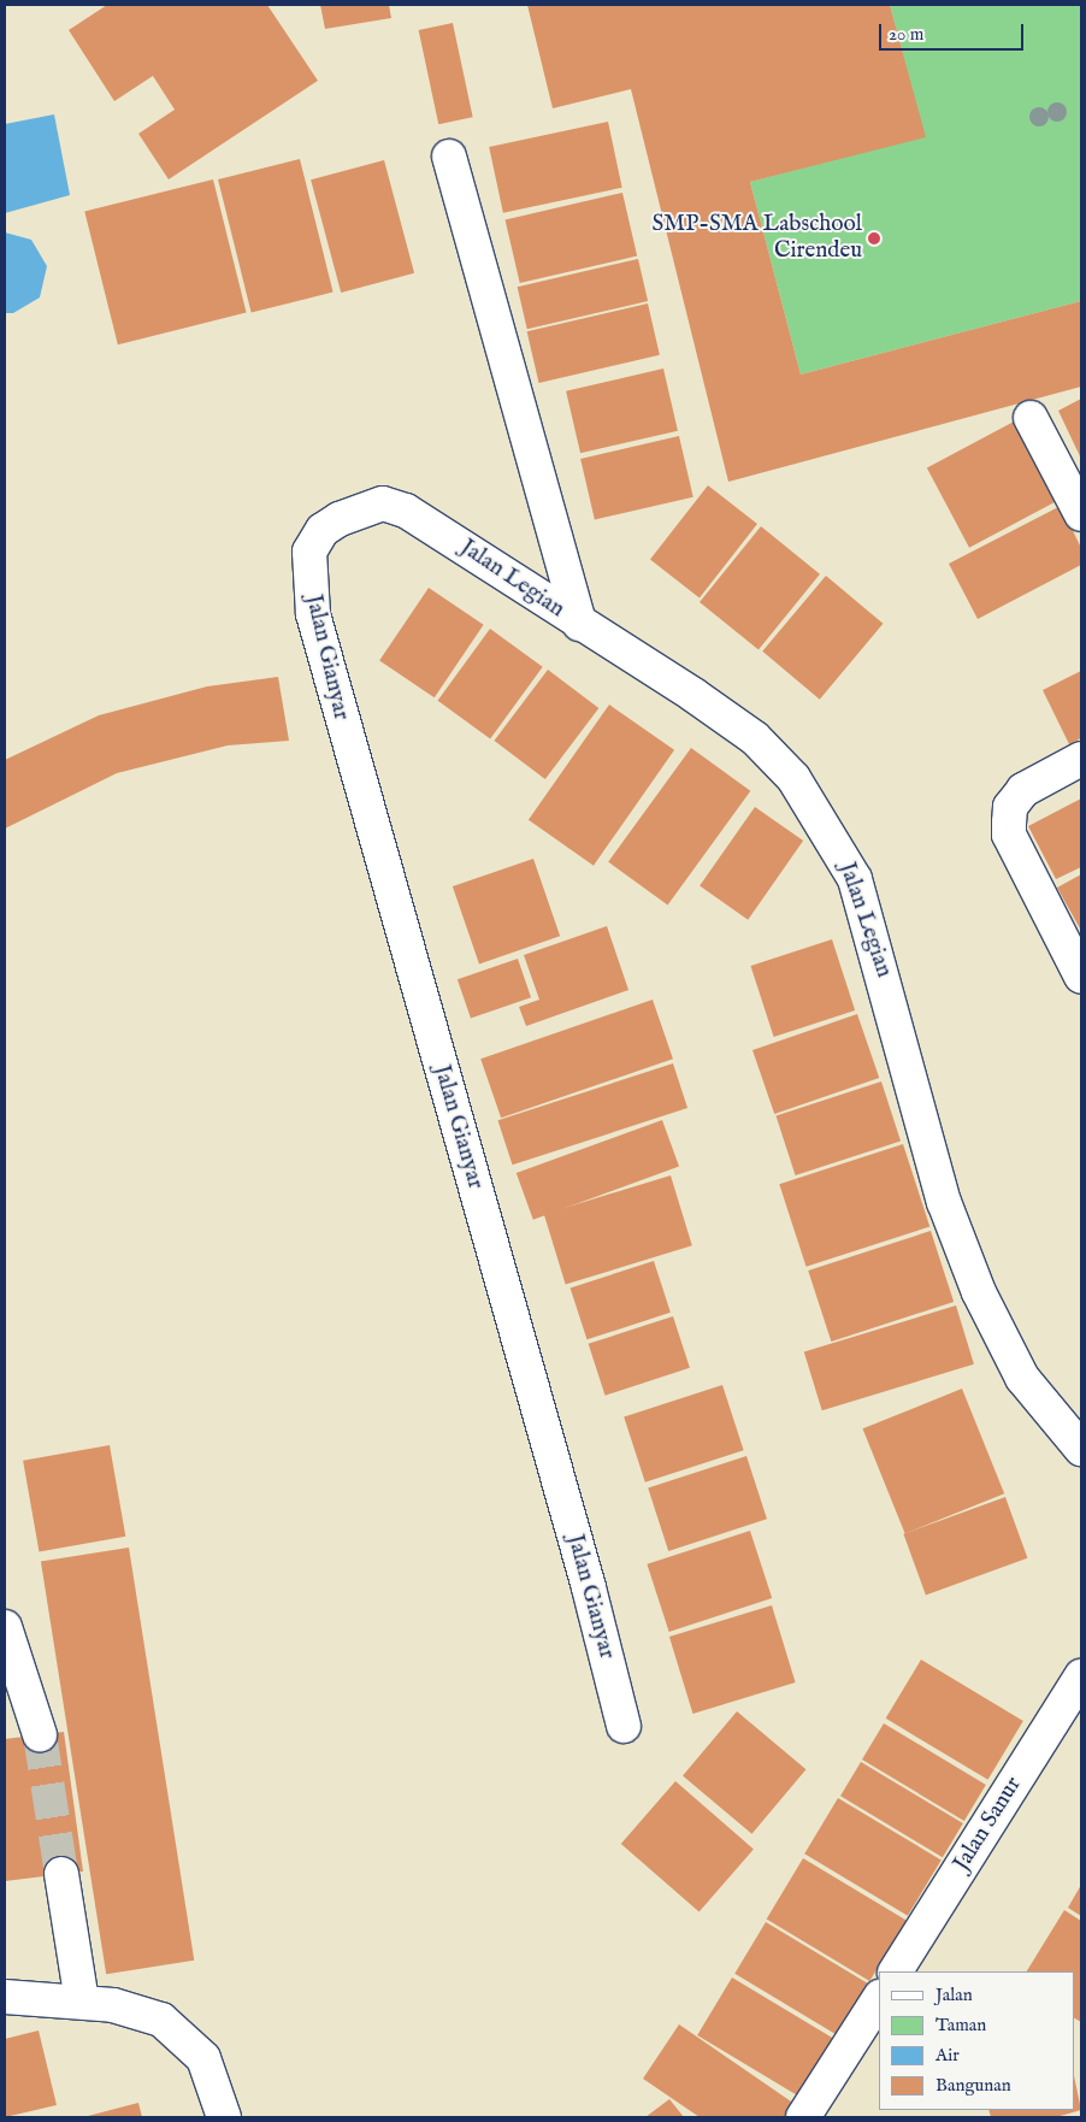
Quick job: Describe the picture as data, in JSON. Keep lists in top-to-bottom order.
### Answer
{
  "streets": {
    "street": ["Jalan Legian", "Jalan Gianyar", "Jalan Sanur"]
  },
  "crossings": [
    ["Jalan Legian", "Jalan Gianyar"]
  ],
  "places": ["SMP-SMA Labschool Cirendeu"],
  "legend": [
    "Jalan",
    "Taman",
    "Air",
    "Bangunan"
  ],
  "scale_bar": "20 m"
}
